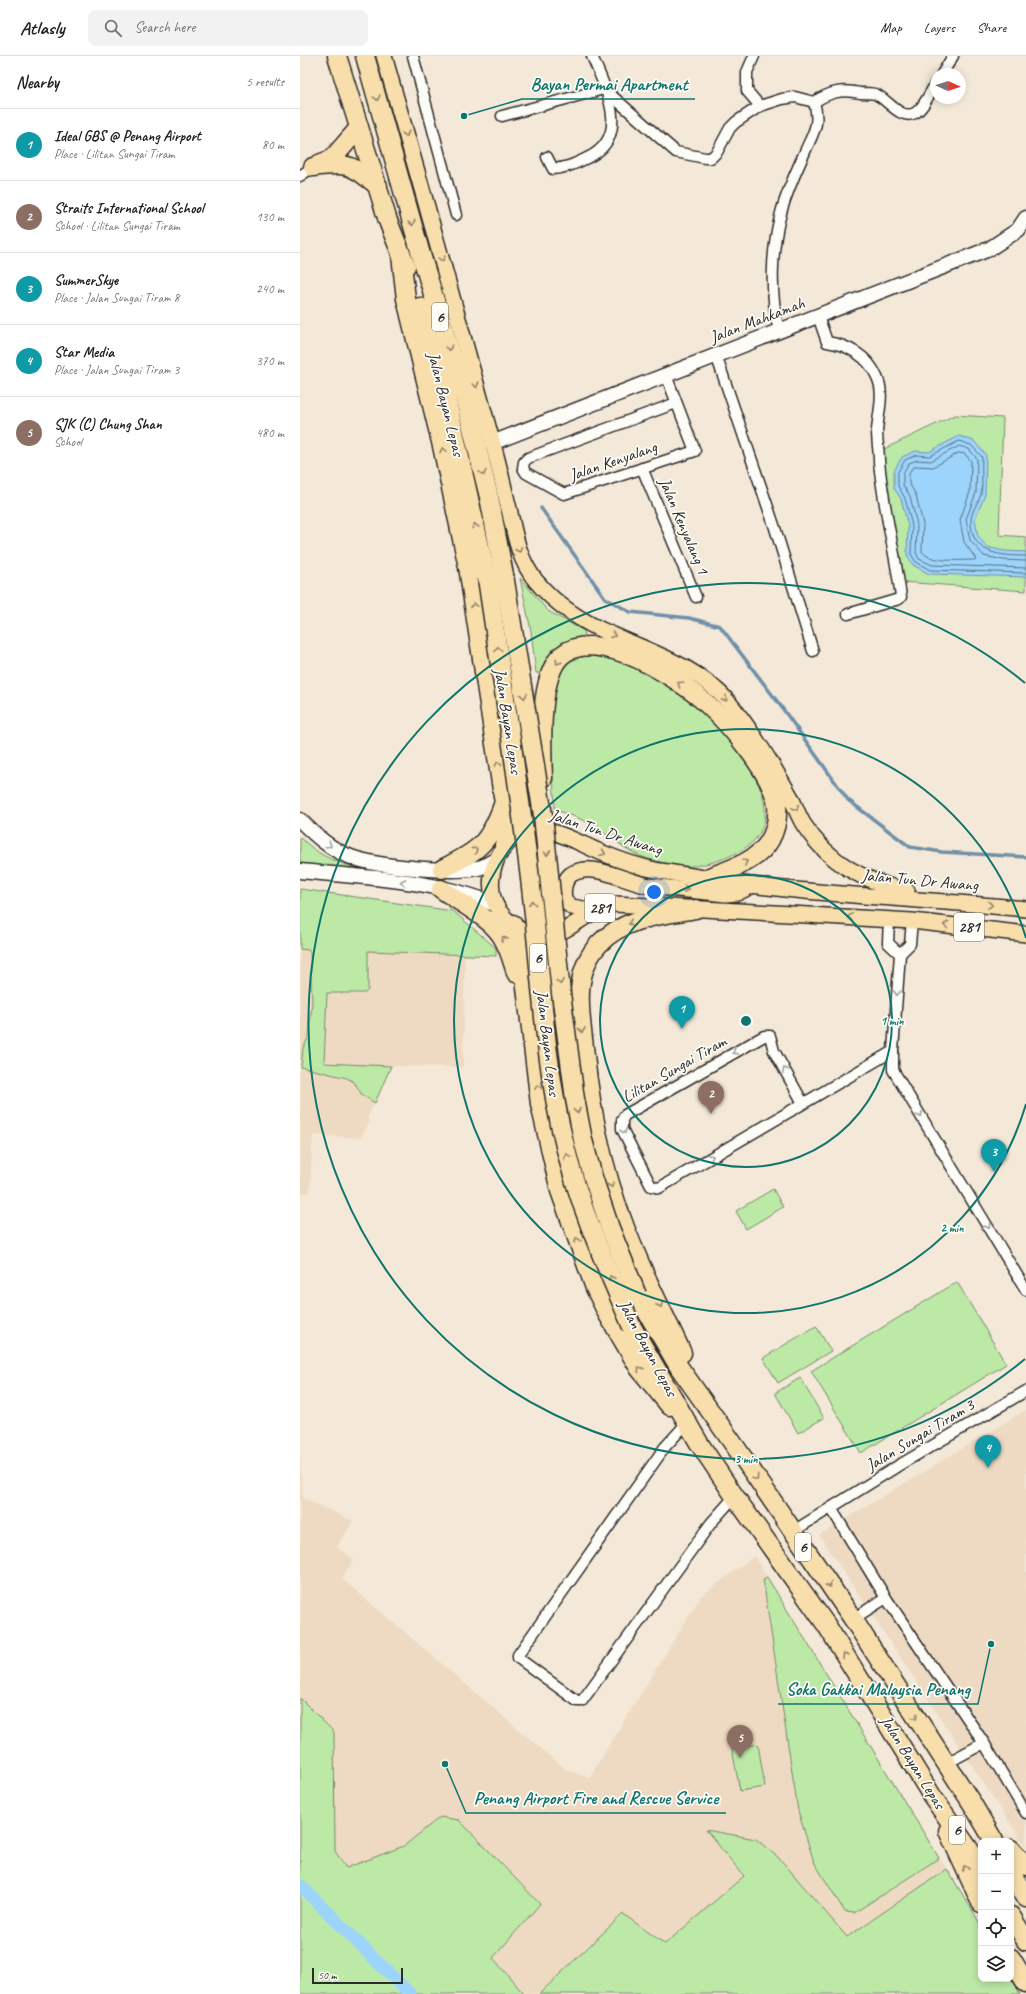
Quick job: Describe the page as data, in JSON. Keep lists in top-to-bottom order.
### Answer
{
  "streets": {
    "highway": ["6", "Jalan Bayan Lepas"],
    "main road": ["Jalan Mahkamah", "Jalan Tun Dr Awang", "281"],
    "street": [
      "Jalan Kenyalang",
      "Jalan Kenyalang 1",
      "Lilitan Sungai Tiram",
      "Jalan Sungai Tiram 3"
    ]
  },
  "crossings": [
    ["Jalan Mahkamah", "Jalan Kenyalang"],
    ["Jalan Bayan Lepas", "Jalan Sungai Tiram 3"],
    ["Jalan Kenyalang", "Jalan Kenyalang 1"],
    ["Jalan Tun Dr Awang", "281"]
  ],
  "places": ["Bayan Permai Apartment", "Soka Gakkai Malaysia Penang", "Penang Airport Fire and Rescue Service"],
  "scale_bar": "50 m",
  "north": "right",
  "page": {
    "header": "Atlasly",
    "search": "Search here",
    "nav": ["Map", "Layers", "Share"],
    "heading": ["Nearby", "5 results"],
    "list": [
      {
        "mark": "1",
        "name": "Ideal GBS @ Penang Airport",
        "note": "Place · Lilitan Sungai Tiram",
        "value": "80 m"
      },
      {
        "mark": "2",
        "name": "Straits International School",
        "note": "School · Lilitan Sungai Tiram",
        "value": "130 m"
      },
      {
        "mark": "3",
        "name": "SummerSkye",
        "note": "Place · Jalan Sungai Tiram 8",
        "value": "240 m"
      },
      {
        "mark": "4",
        "name": "Star Media",
        "note": "Place · Jalan Sungai Tiram 3",
        "value": "370 m"
      },
      {
        "mark": "5",
        "name": "SJK (C) Chung Shan",
        "note": "School",
        "value": "480 m"
      }
    ],
    "pins": [
      "1",
      "2",
      "3",
      "4",
      "5"
    ],
    "map_buttons": ["+", "−"],
    "scale": "50 m"
  },
  "rings": ["1 min", "2 min", "3 min"]
}
